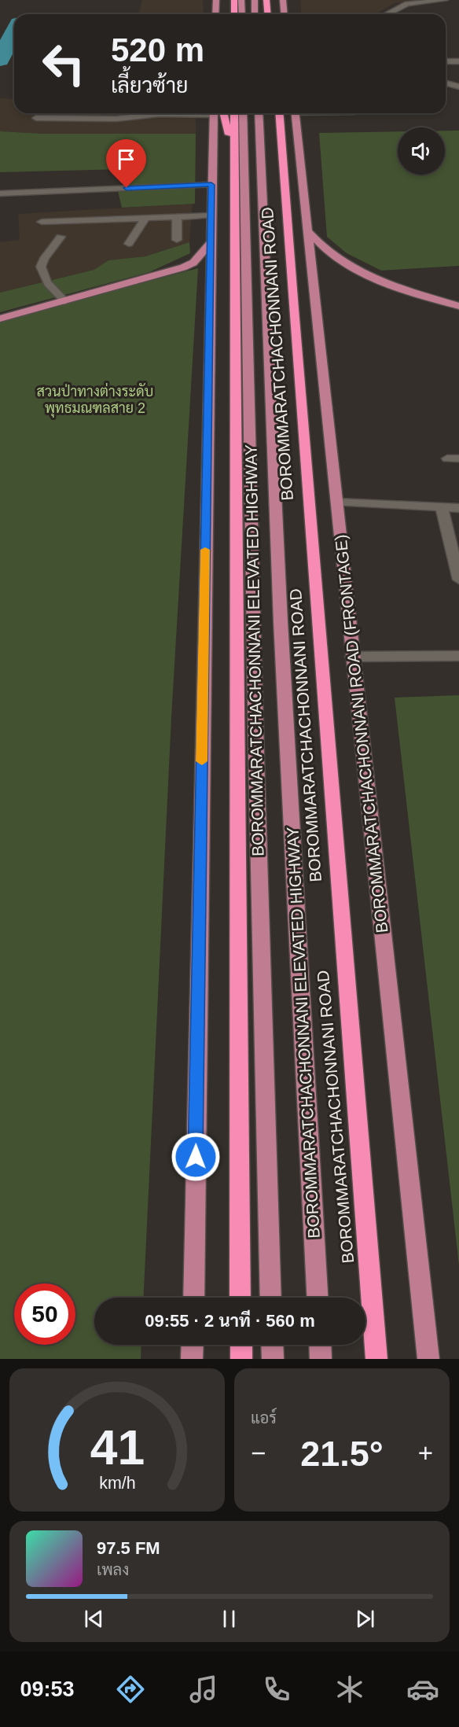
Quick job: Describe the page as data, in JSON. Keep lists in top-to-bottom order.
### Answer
{
  "streets": {
    "highway": ["BOROMMARATCHACHONNANI ROAD"],
    "main road": ["BOROMMARATCHACHONNANI ELEVATED HIGHWAY", "BOROMMARATCHACHONNANI ROAD (FRONTAGE)"]
  },
  "parks": ["สวนป่าทางต่างระดับ พุทธมณฑลสาย 2"],
  "page": {
    "turn": ["520 m", "เลี้ยวซ้าย"],
    "limit": "50",
    "trip": "09:55 · 2 นาที · 560 m",
    "tile": "แอร์",
    "heat": ["−", "21.5°", "+"],
    "song": ["97.5 FM", "เพลง"],
    "tabs": "09:53",
    "gauge": ["41", "km/h"]
  }
}
